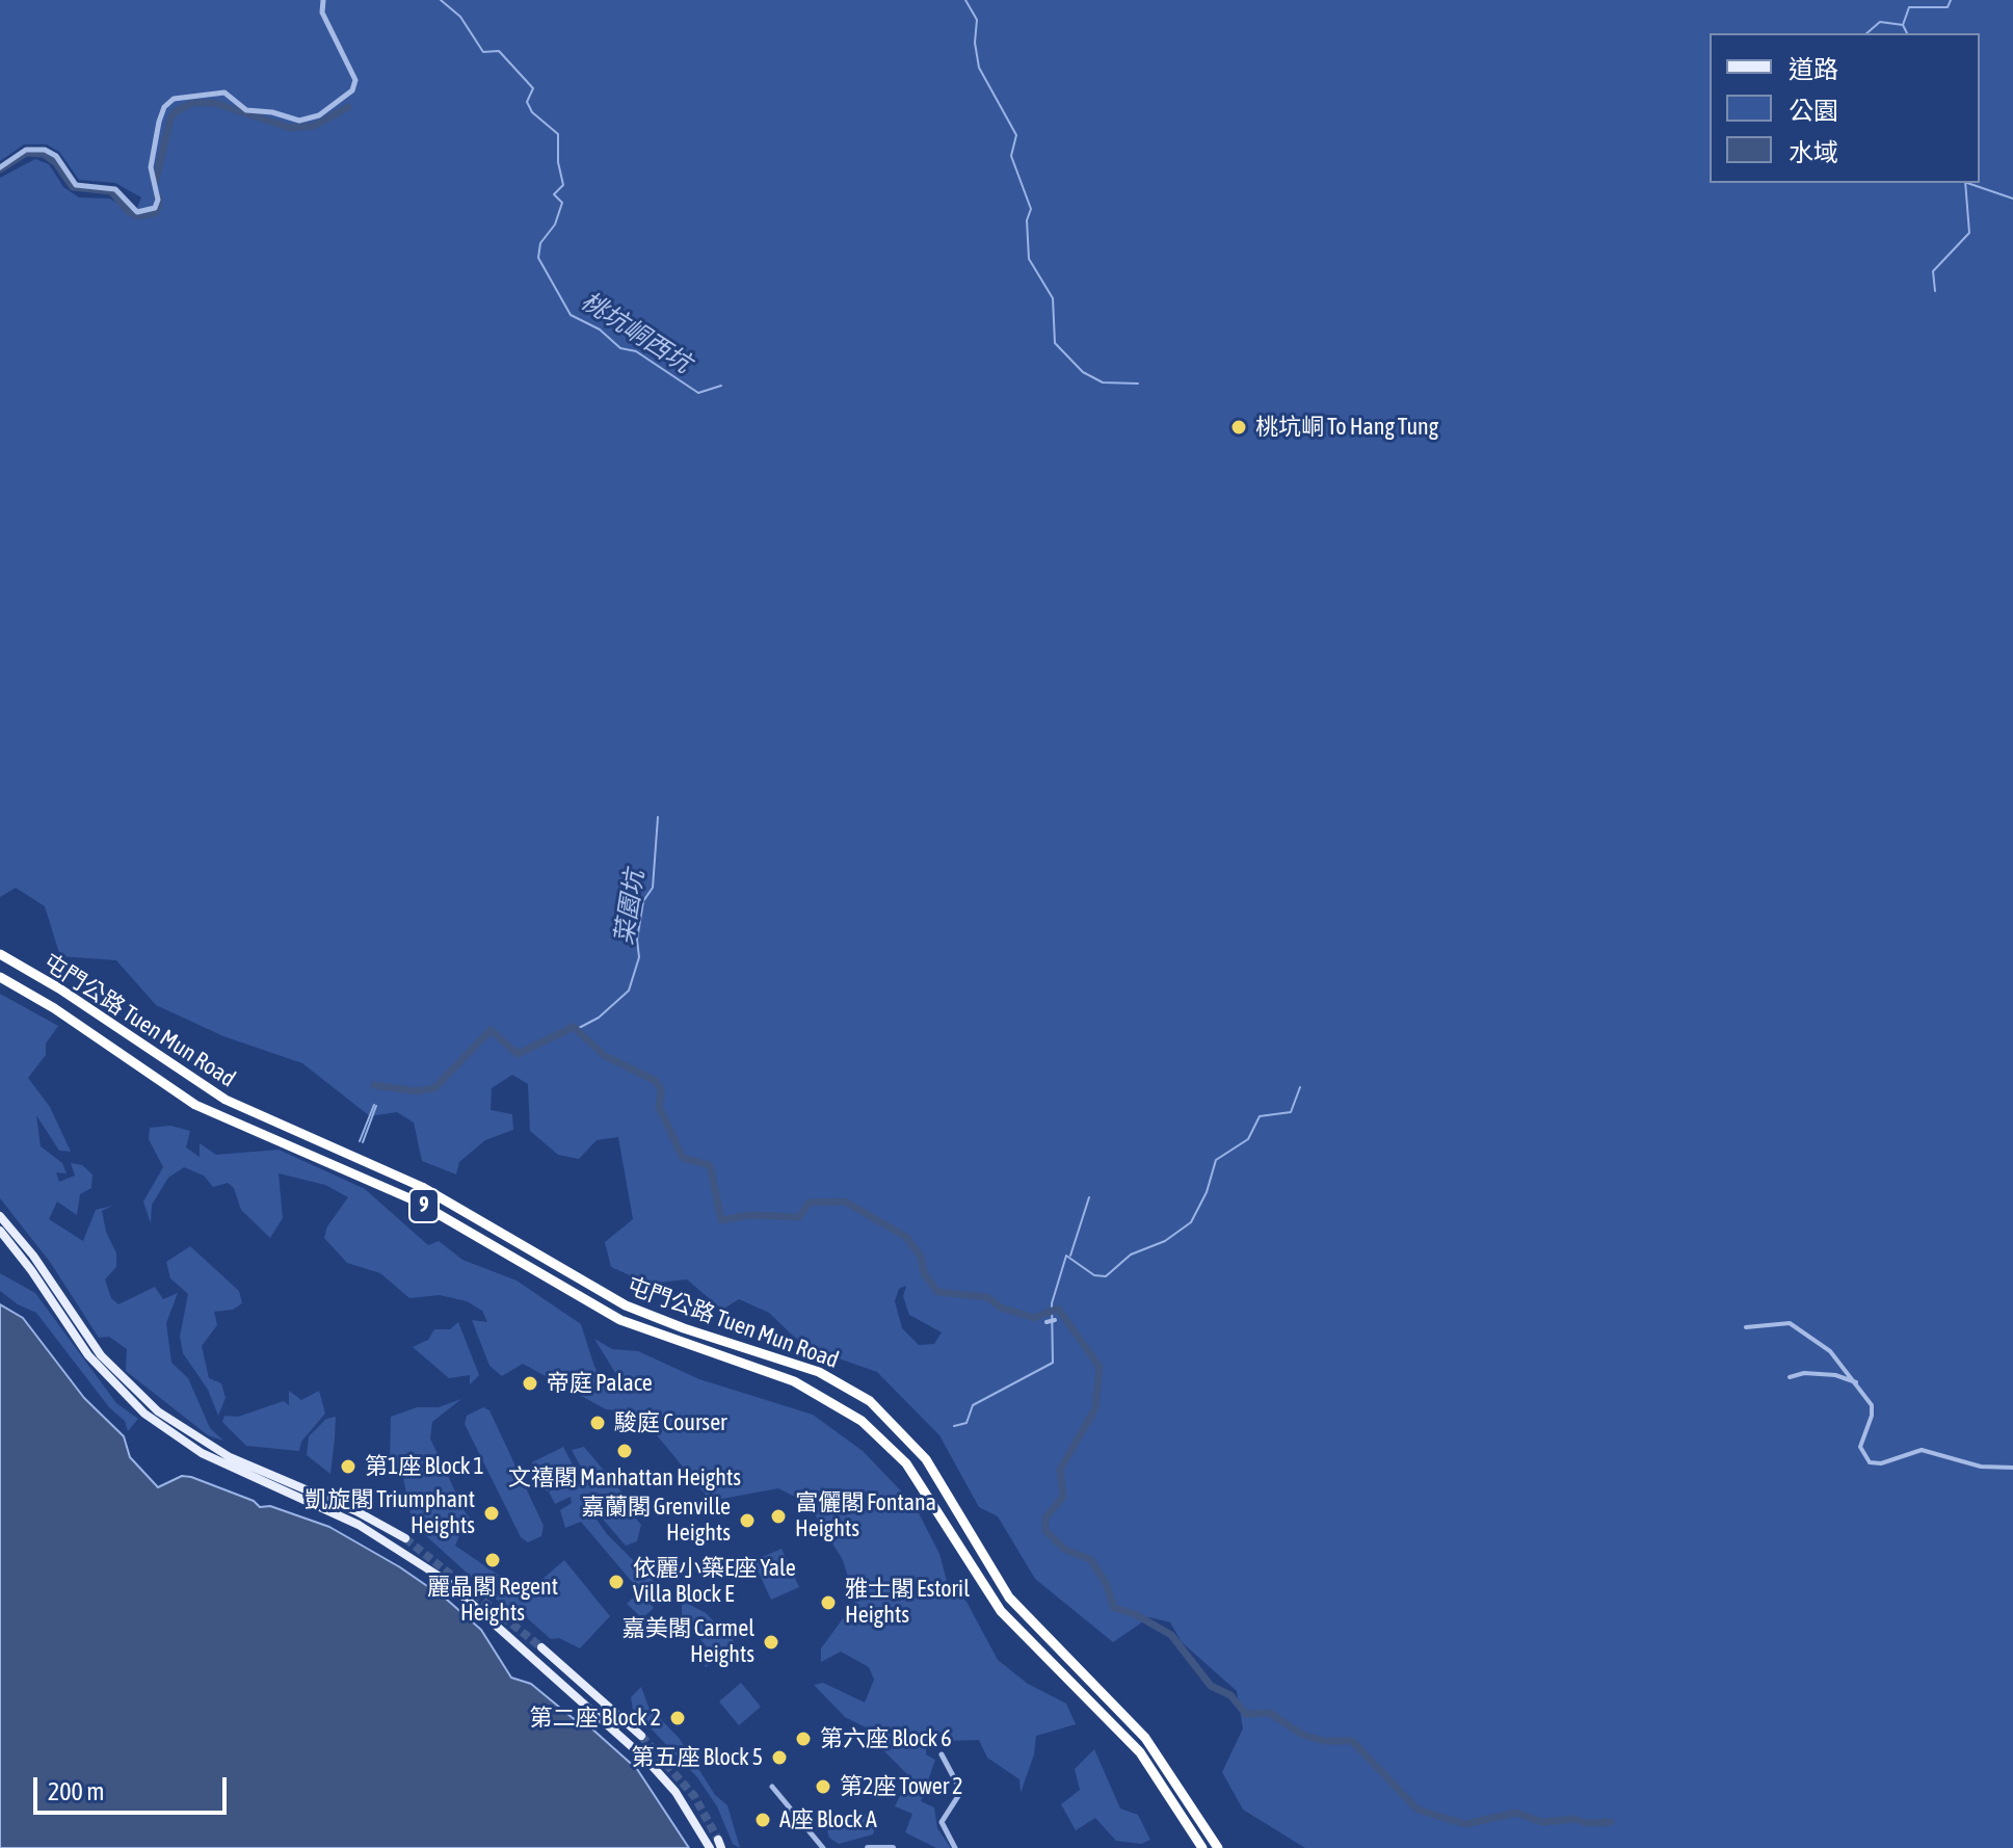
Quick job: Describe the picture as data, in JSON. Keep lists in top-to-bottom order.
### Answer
{
  "streets": {
    "highway": ["屯門公路 Tuen Mun Road", "9"]
  },
  "water": ["桃坑峒西坑", "菜園坑"],
  "places": [
    "桃坑峒 To Hang Tung",
    "帝庭 Palace",
    "駿庭 Courser",
    "文禧閣 Manhattan Heights",
    "第1座 Block 1",
    "凱旋閣 Triumphant Heights",
    "富儷閣 Fontana Heights",
    "嘉蘭閣 Grenville Heights",
    "麗晶閣 Regent Heights",
    "依麗小築E座 Yale Villa Block E",
    "雅士閣 Estoril Heights",
    "嘉美閣 Carmel Heights",
    "第二座 Block 2",
    "第六座 Block 6",
    "第五座 Block 5",
    "第2座 Tower 2",
    "A座 Block A"
  ],
  "legend": ["道路", "公園", "水域"],
  "scale_bar": "200 m"
}
